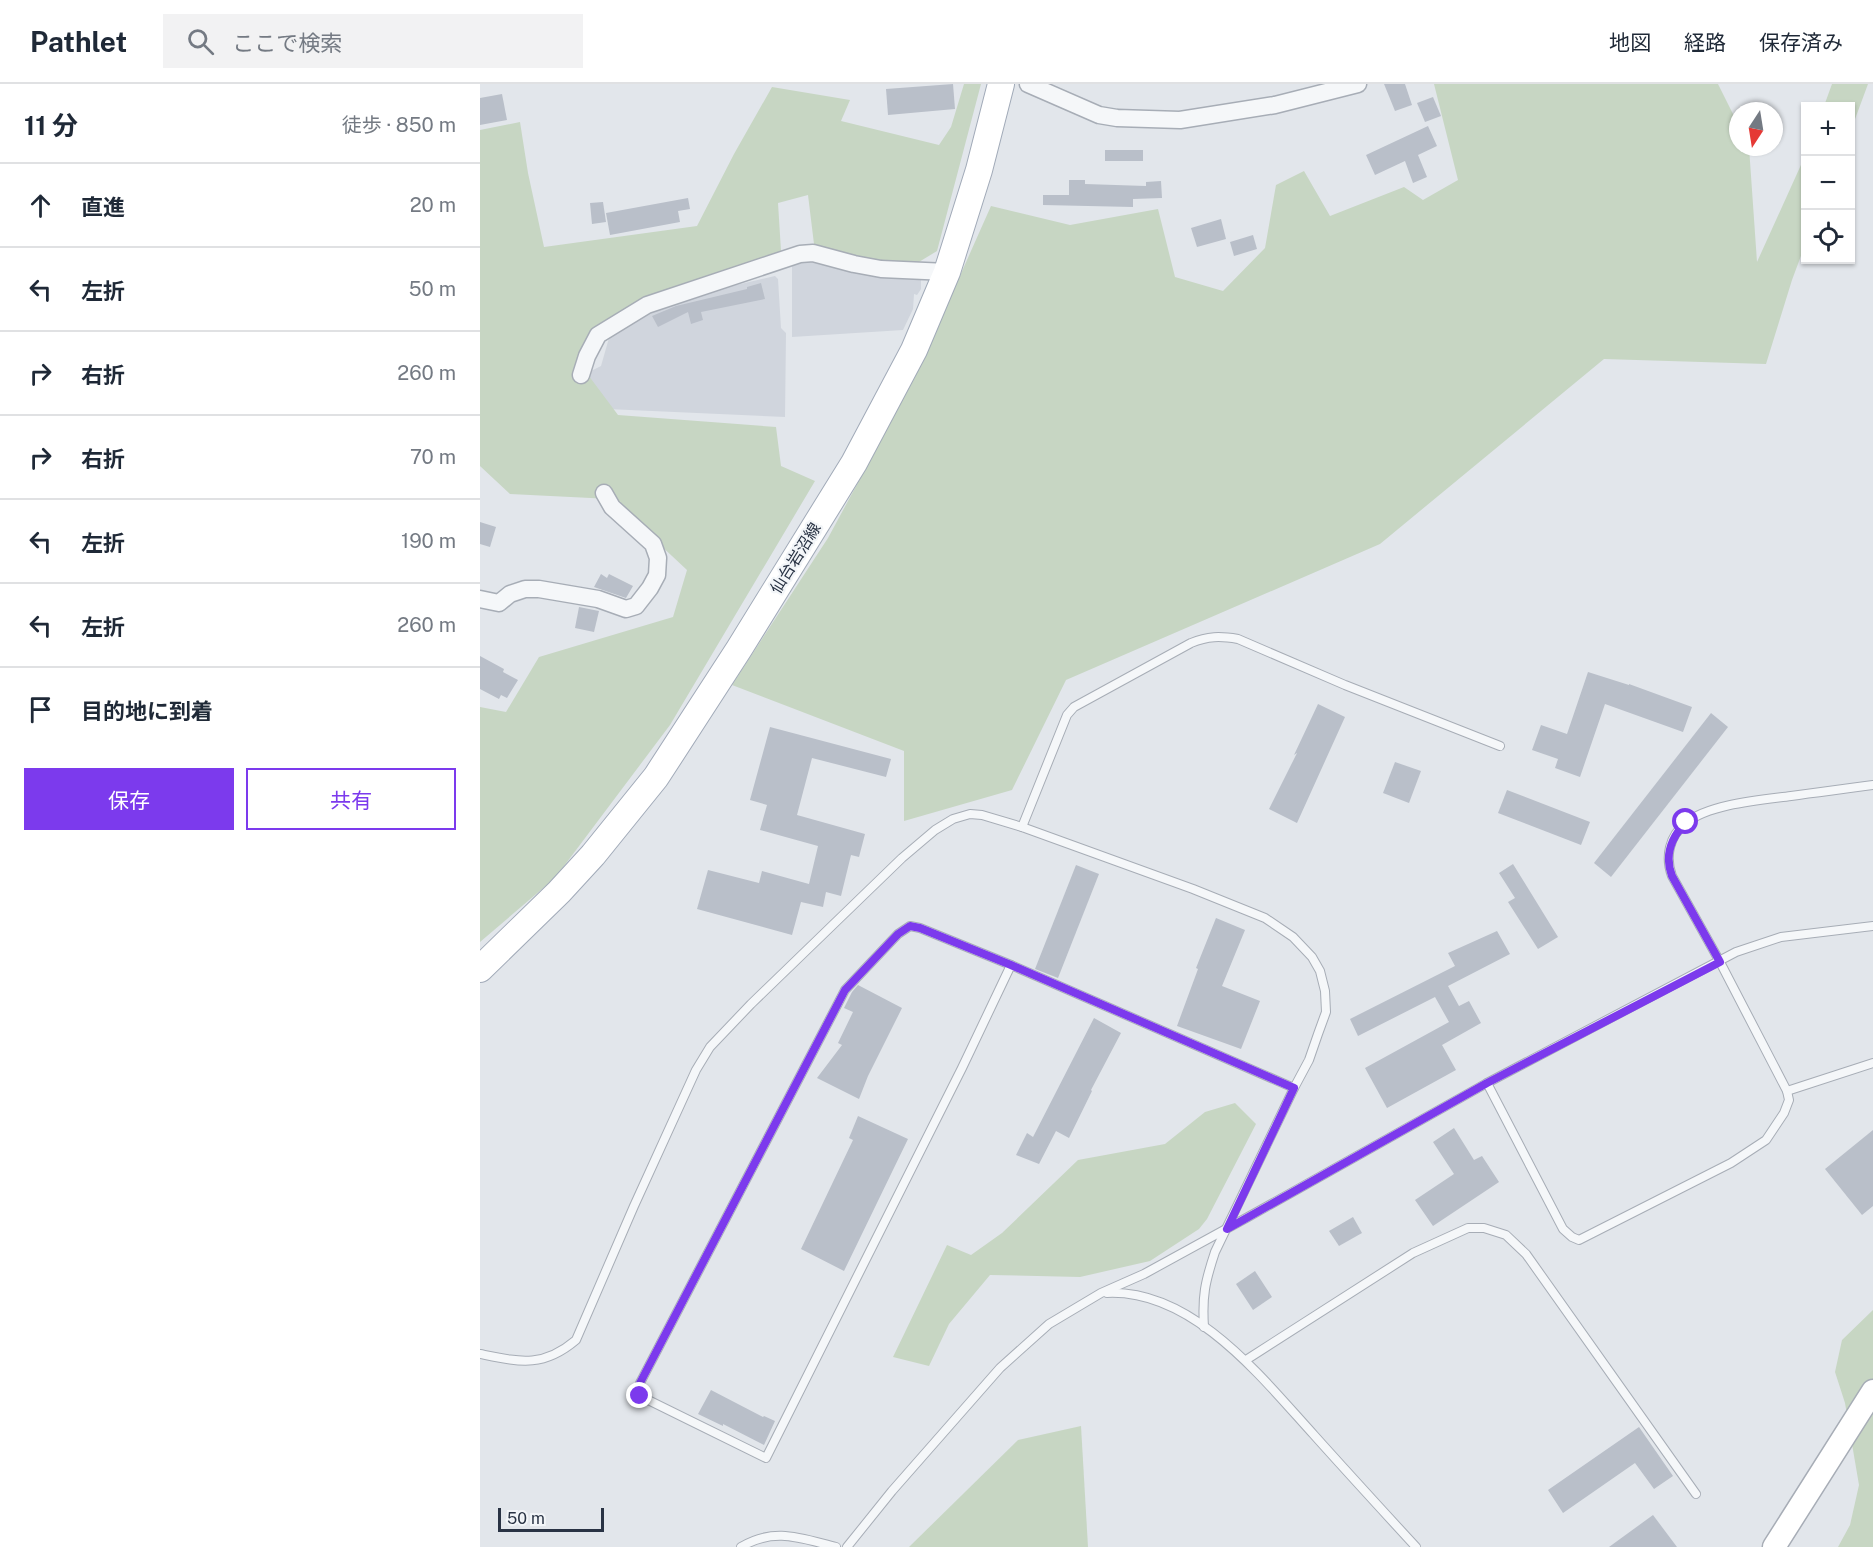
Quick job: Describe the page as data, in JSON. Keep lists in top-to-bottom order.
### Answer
{
  "streets": {
    "main road": ["仙台岩沼線"]
  },
  "scale_bar": "50 m",
  "north": "bottom",
  "page": {
    "header": "Pathlet",
    "search": "ここで検索",
    "nav": ["地図", "経路", "保存済み"],
    "heading": ["11 分", "徒歩 · 850 m"],
    "map_buttons": ["+", "−"],
    "list": [
      ["直進", "20 m"],
      ["左折", "50 m"],
      ["右折", "260 m"],
      ["右折", "70 m"],
      ["左折", "190 m"],
      ["左折", "260 m"],
      "目的地に到着"
    ],
    "buttons": ["保存", "共有"],
    "scale": "50 m"
  }
}
